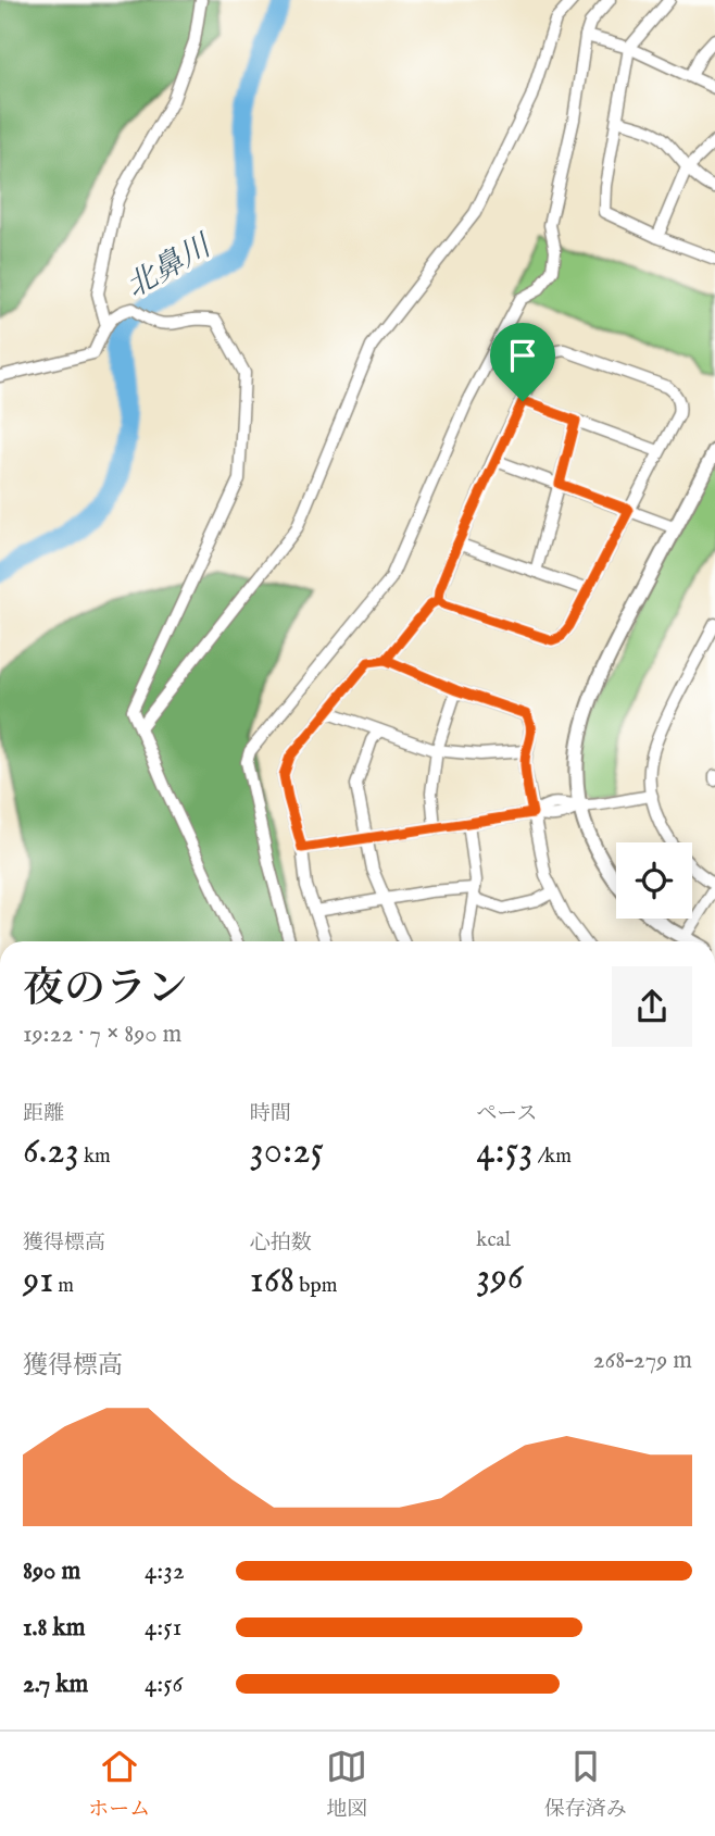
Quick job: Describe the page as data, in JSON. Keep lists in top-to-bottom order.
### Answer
{
  "water": ["北鼻川"],
  "page": {
    "heading": ["夜のラン", "19:22 · 7 × 890 m"],
    "stats": [
      ["距離", "6.23 km"],
      ["時間", "30:25"],
      ["ペース", "4:53 /km"],
      ["獲得標高", "91 m"],
      ["心拍数", "168 bpm"],
      ["kcal", "396"]
    ],
    "chart": ["獲得標高", "268–279 m"],
    "list": [
      {
        "name": "890 m",
        "note": "4:32"
      },
      {
        "name": "1.8 km",
        "note": "4:51"
      },
      {
        "name": "2.7 km",
        "note": "4:56"
      }
    ],
    "tabs": ["ホーム", "地図", "保存済み"]
  }
}
